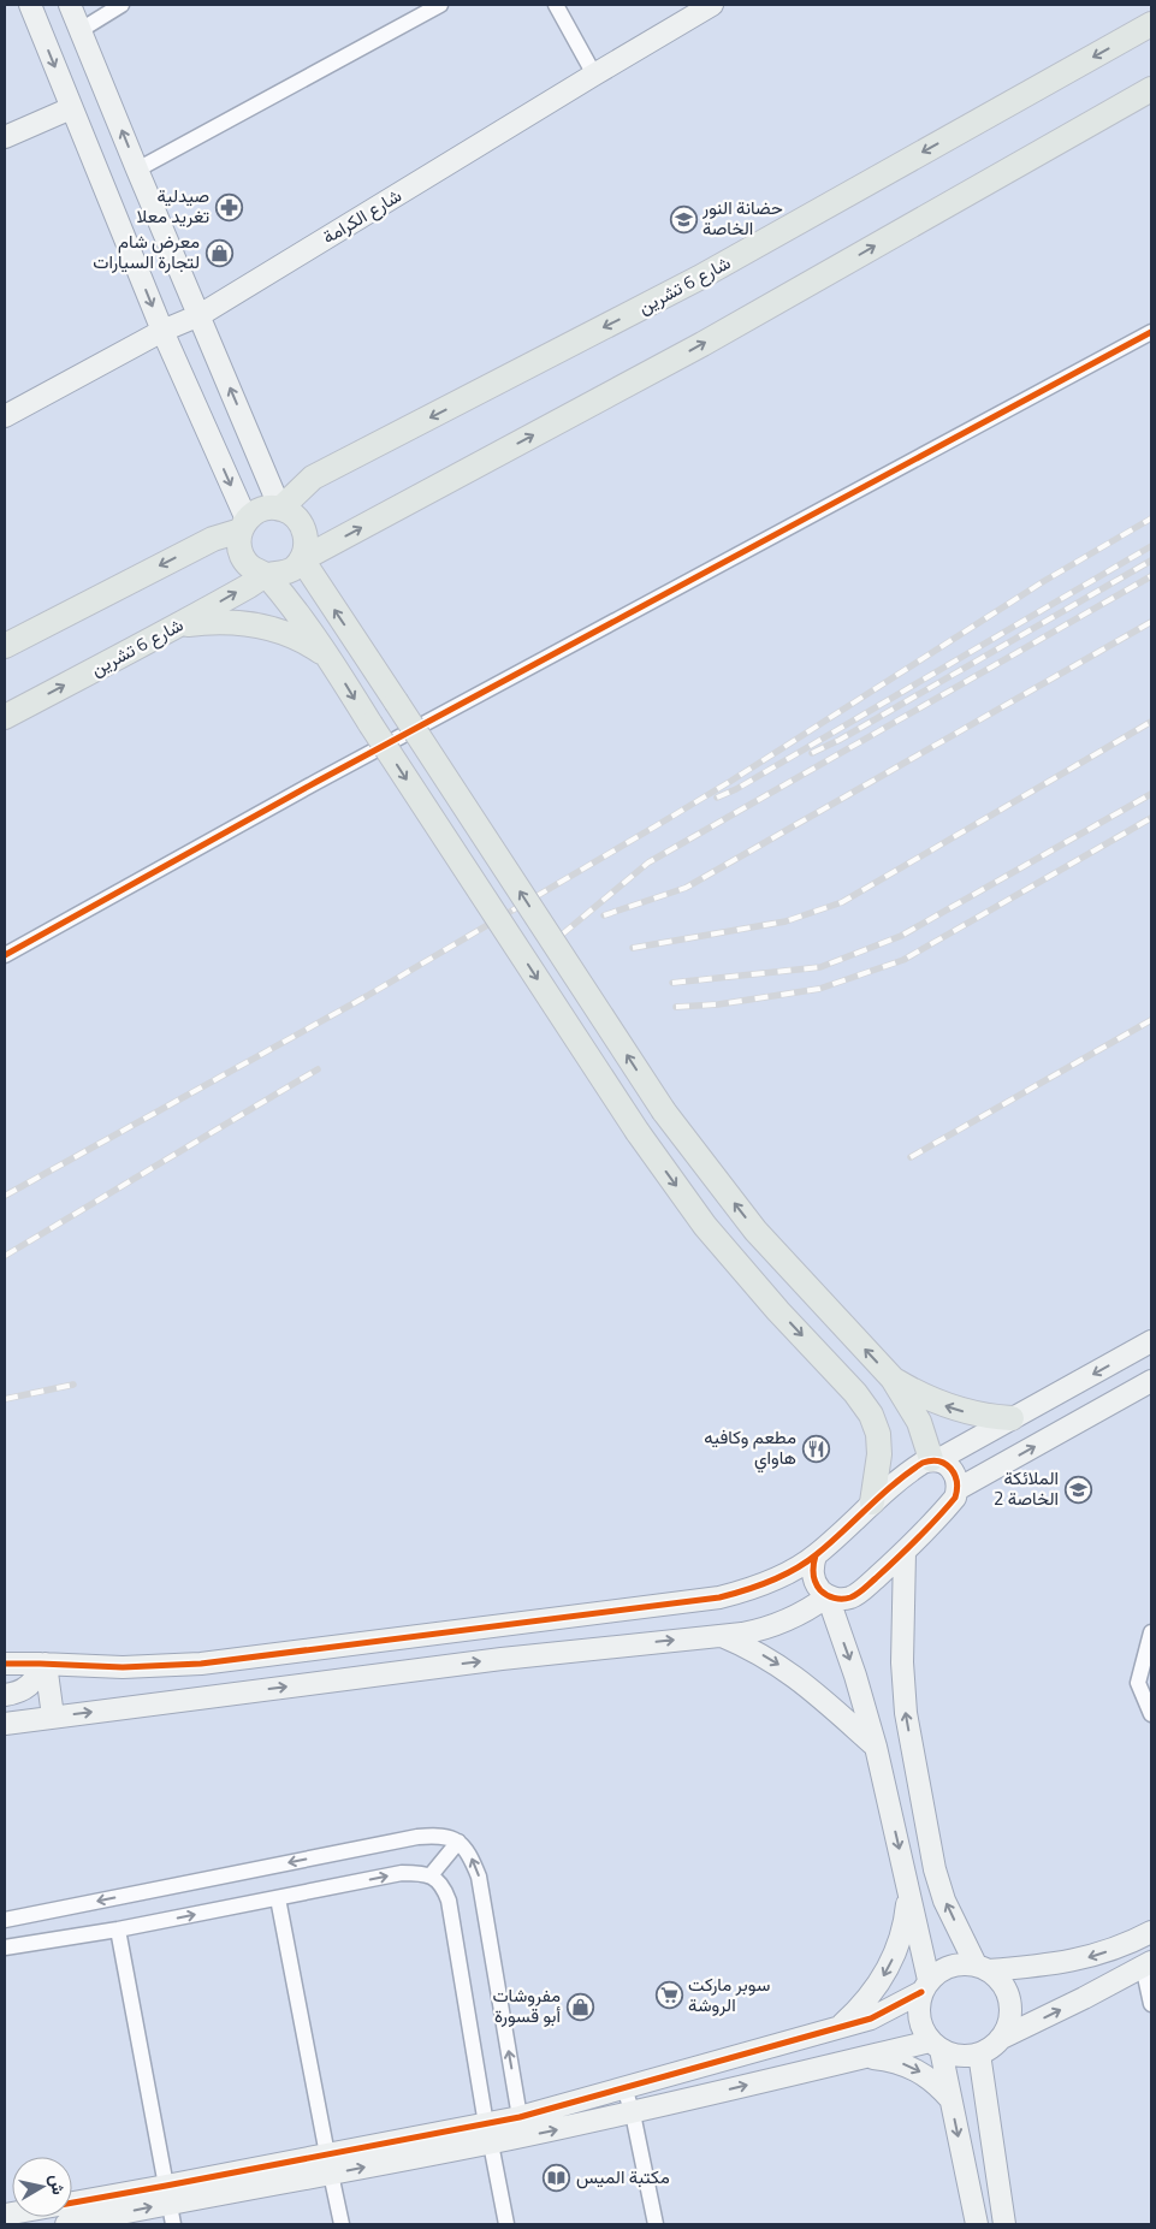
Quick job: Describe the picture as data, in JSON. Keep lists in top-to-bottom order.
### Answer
{
  "streets": {
    "main road": ["شارع 6 تشرين"],
    "street": ["شارع الكرامة"]
  },
  "places": {
    "pharmacy": ["صيدلية تغريد معلا"],
    "school or university": ["حضانة النور الخاصة", "الملائكة الخاصة 2"],
    "shop": ["معرض شام لتجارة السيارات", "مفروشات أبو قسورة"],
    "restaurant": ["مطعم وكافيه هاواي"],
    "supermarket": ["سوبر ماركت الروشة"],
    "library": ["مكتبة الميس"]
  },
  "north": "right"
}
